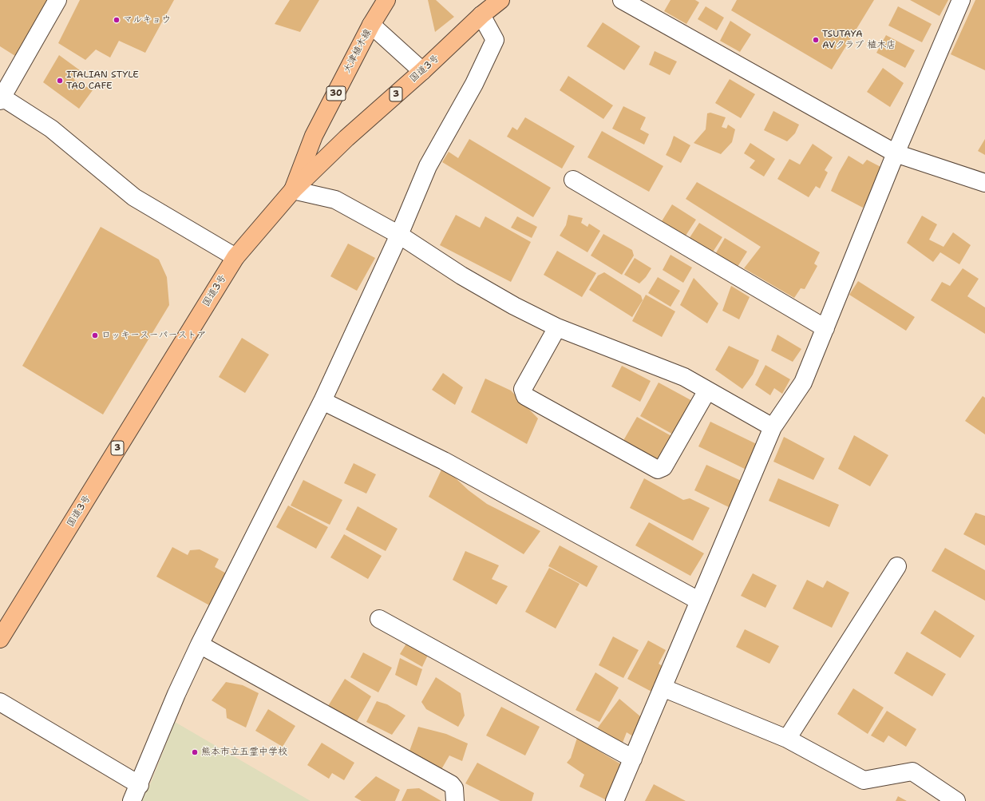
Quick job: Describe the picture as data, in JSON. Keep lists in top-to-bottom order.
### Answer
{
  "streets": {
    "main road": [
      "大津植木線",
      "国道3号",
      "30",
      "3"
    ]
  },
  "crossings": [
    ["大津植木線", "国道3号"]
  ],
  "places": [
    "マルキョウ",
    "TSUTAYA AVクラブ 植木店",
    "ITALIAN STYLE TAO CAFE",
    "ロッキースーパーストア",
    "熊本市立五霊中学校"
  ]
}
